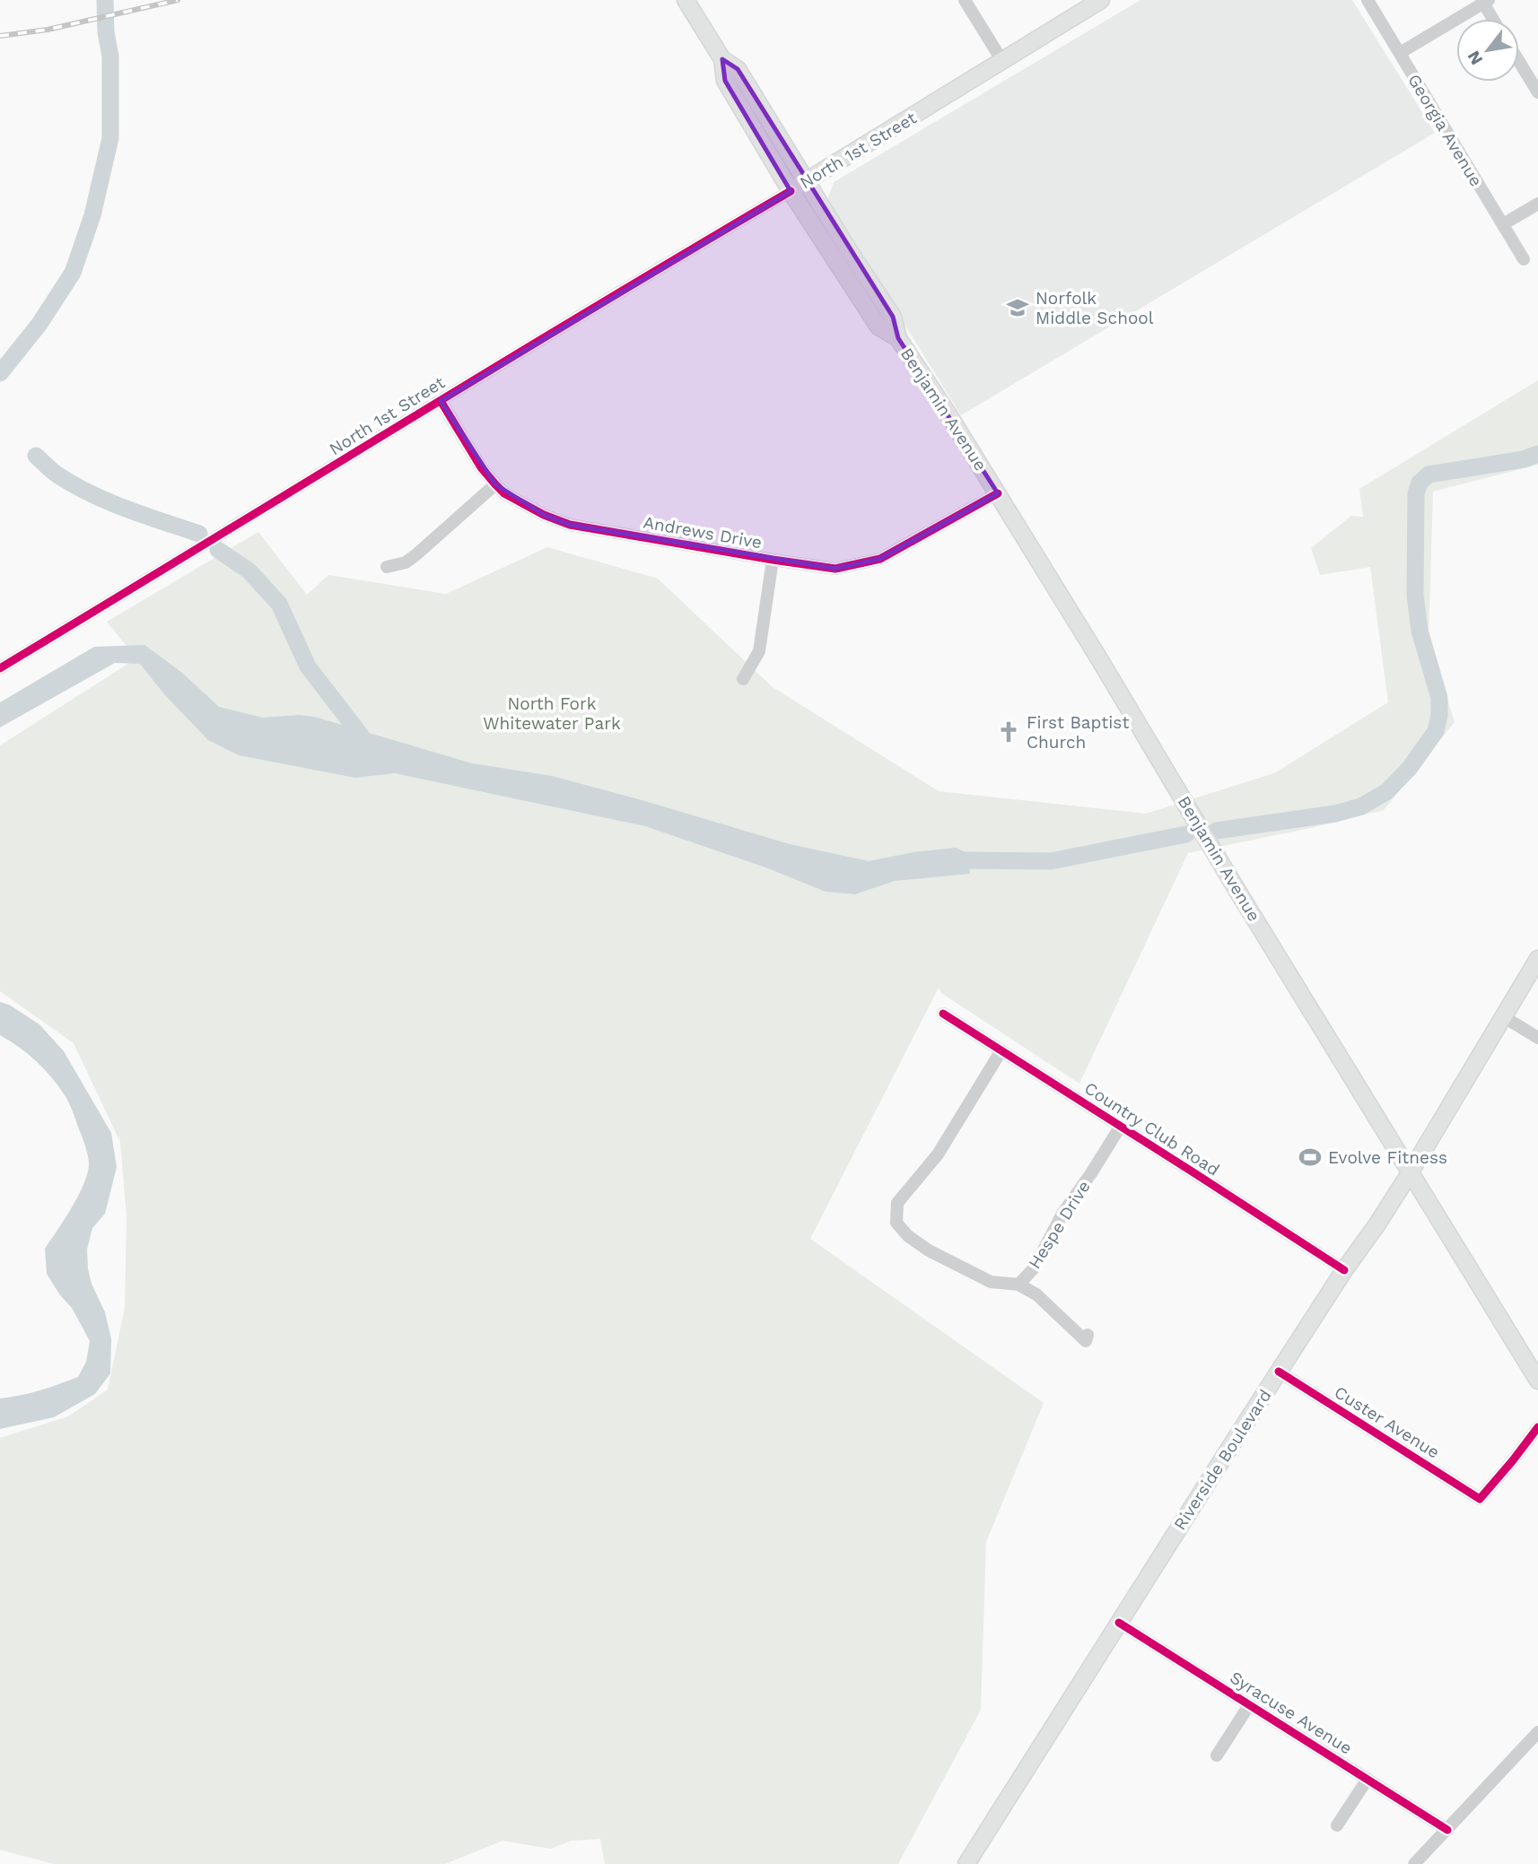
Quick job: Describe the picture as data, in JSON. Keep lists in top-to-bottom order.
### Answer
{
  "streets": {
    "main road": ["North 1st Street", "Benjamin Avenue", "Riverside Boulevard"],
    "street": [
      "Georgia Avenue",
      "Andrews Drive",
      "Country Club Road",
      "Hespe Drive",
      "Custer Avenue",
      "Syracuse Avenue"
    ]
  },
  "crossings": [
    ["North 1st Street", "Benjamin Avenue"],
    ["North 1st Street", "Andrews Drive"],
    ["Benjamin Avenue", "Andrews Drive"],
    ["Benjamin Avenue", "Riverside Boulevard"],
    ["Country Club Road", "Hespe Drive"],
    ["Country Club Road", "Riverside Boulevard"],
    ["Custer Avenue", "Riverside Boulevard"],
    ["Riverside Boulevard", "Syracuse Avenue"]
  ],
  "parks": ["North Fork Whitewater Park"],
  "places": {
    "school or university": ["Norfolk Middle School"],
    "church": ["First Baptist Church"],
    "sports": ["Evolve Fitness"]
  },
  "north": "bottom left"
}
